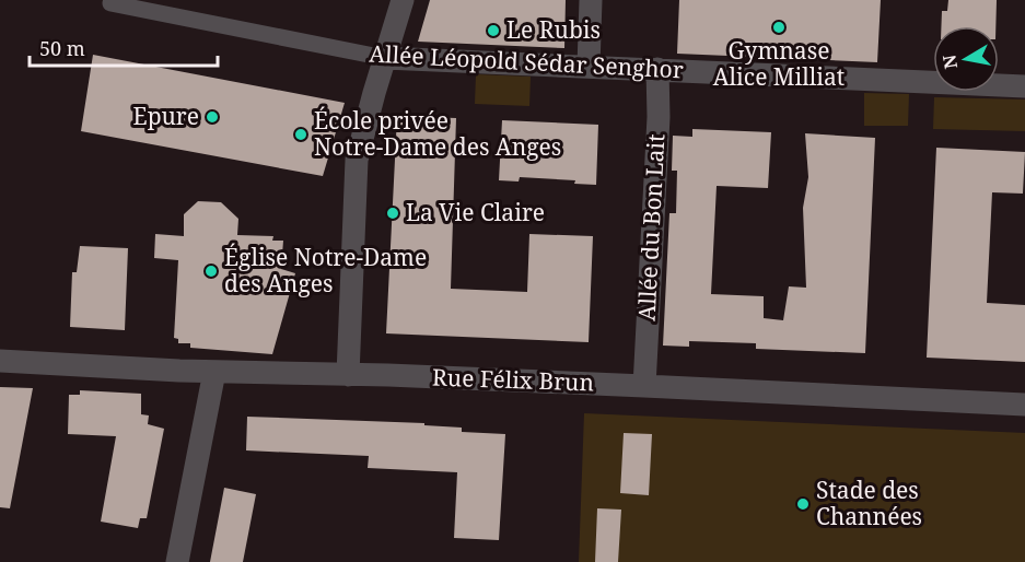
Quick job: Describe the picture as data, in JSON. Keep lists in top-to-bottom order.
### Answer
{
  "streets": {
    "street": ["Allée Léopold Sédar Senghor", "Allée du Bon Lait", "Rue Félix Brun"]
  },
  "crossings": [
    ["Allée Léopold Sédar Senghor", "Allée du Bon Lait"],
    ["Allée du Bon Lait", "Rue Félix Brun"]
  ],
  "places": [
    "Gymnase Alice Milliat",
    "Le Rubis",
    "Epure",
    "École privée Notre-Dame des Anges",
    "La Vie Claire",
    "Église Notre-Dame des Anges",
    "Stade des Channées"
  ],
  "scale_bar": "50 m",
  "north": "left"
}
